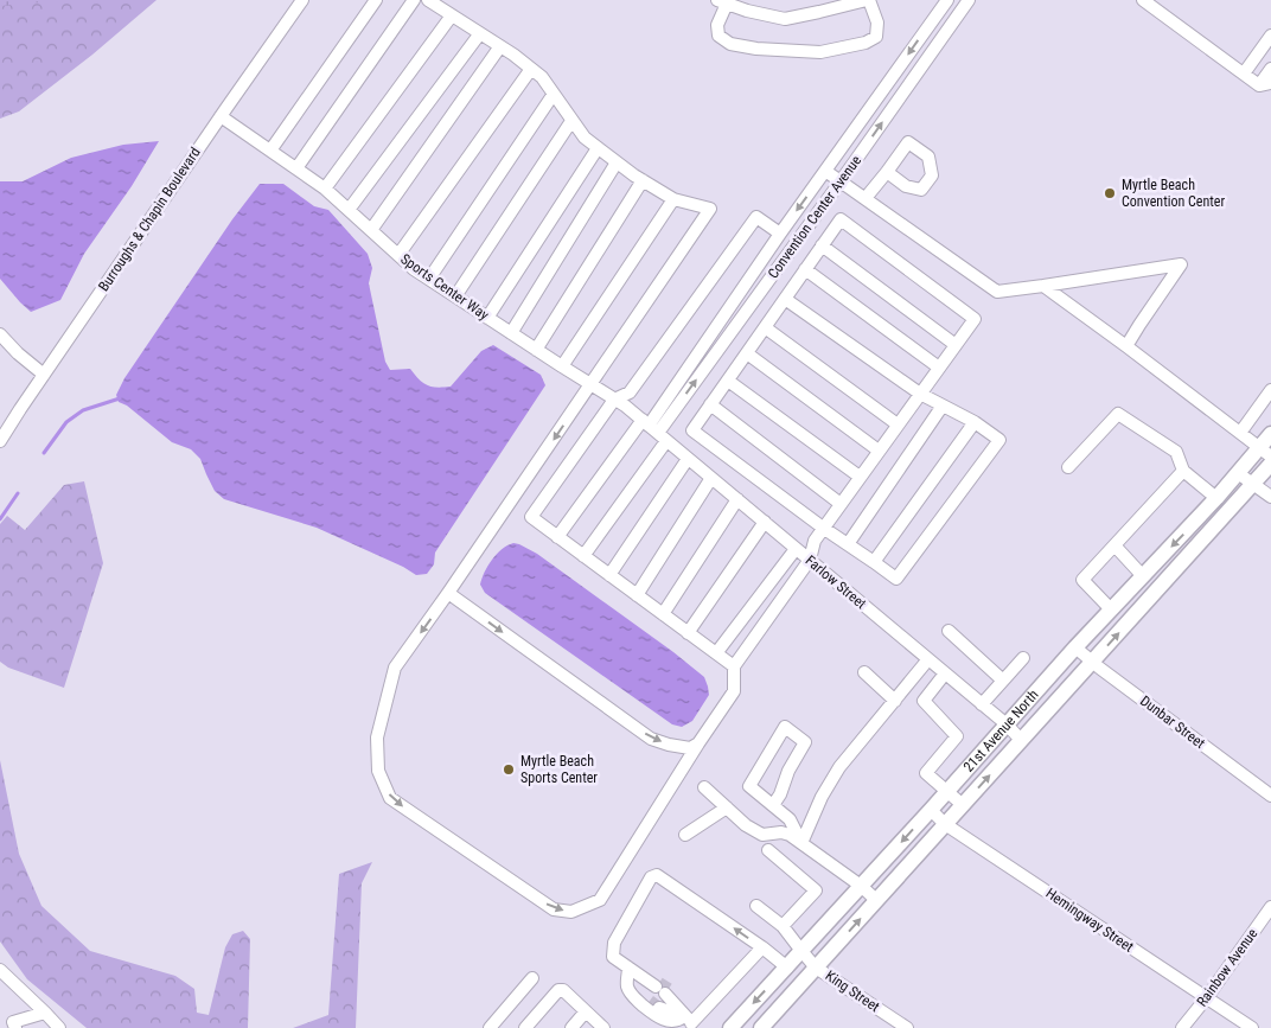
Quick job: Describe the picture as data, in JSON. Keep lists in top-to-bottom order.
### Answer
{
  "streets": {
    "main road": ["21st Avenue North"],
    "street": [
      "Convention Center Avenue",
      "Burroughs & Chapin Boulevard",
      "Sports Center Way",
      "Farlow Street",
      "Dunbar Street",
      "Hemingway Street",
      "Rainbow Avenue",
      "King Street"
    ]
  },
  "crossings": [
    ["Convention Center Avenue", "Sports Center Way"],
    ["Convention Center Avenue", "Farlow Street"],
    ["Burroughs & Chapin Boulevard", "Sports Center Way"],
    ["Sports Center Way", "Farlow Street"],
    ["Farlow Street", "21st Avenue North"],
    ["Dunbar Street", "21st Avenue North"],
    ["21st Avenue North", "Hemingway Street"],
    ["21st Avenue North", "King Street"],
    ["Hemingway Street", "Rainbow Avenue"]
  ],
  "places": ["Myrtle Beach Convention Center", "Myrtle Beach Sports Center"]
}
